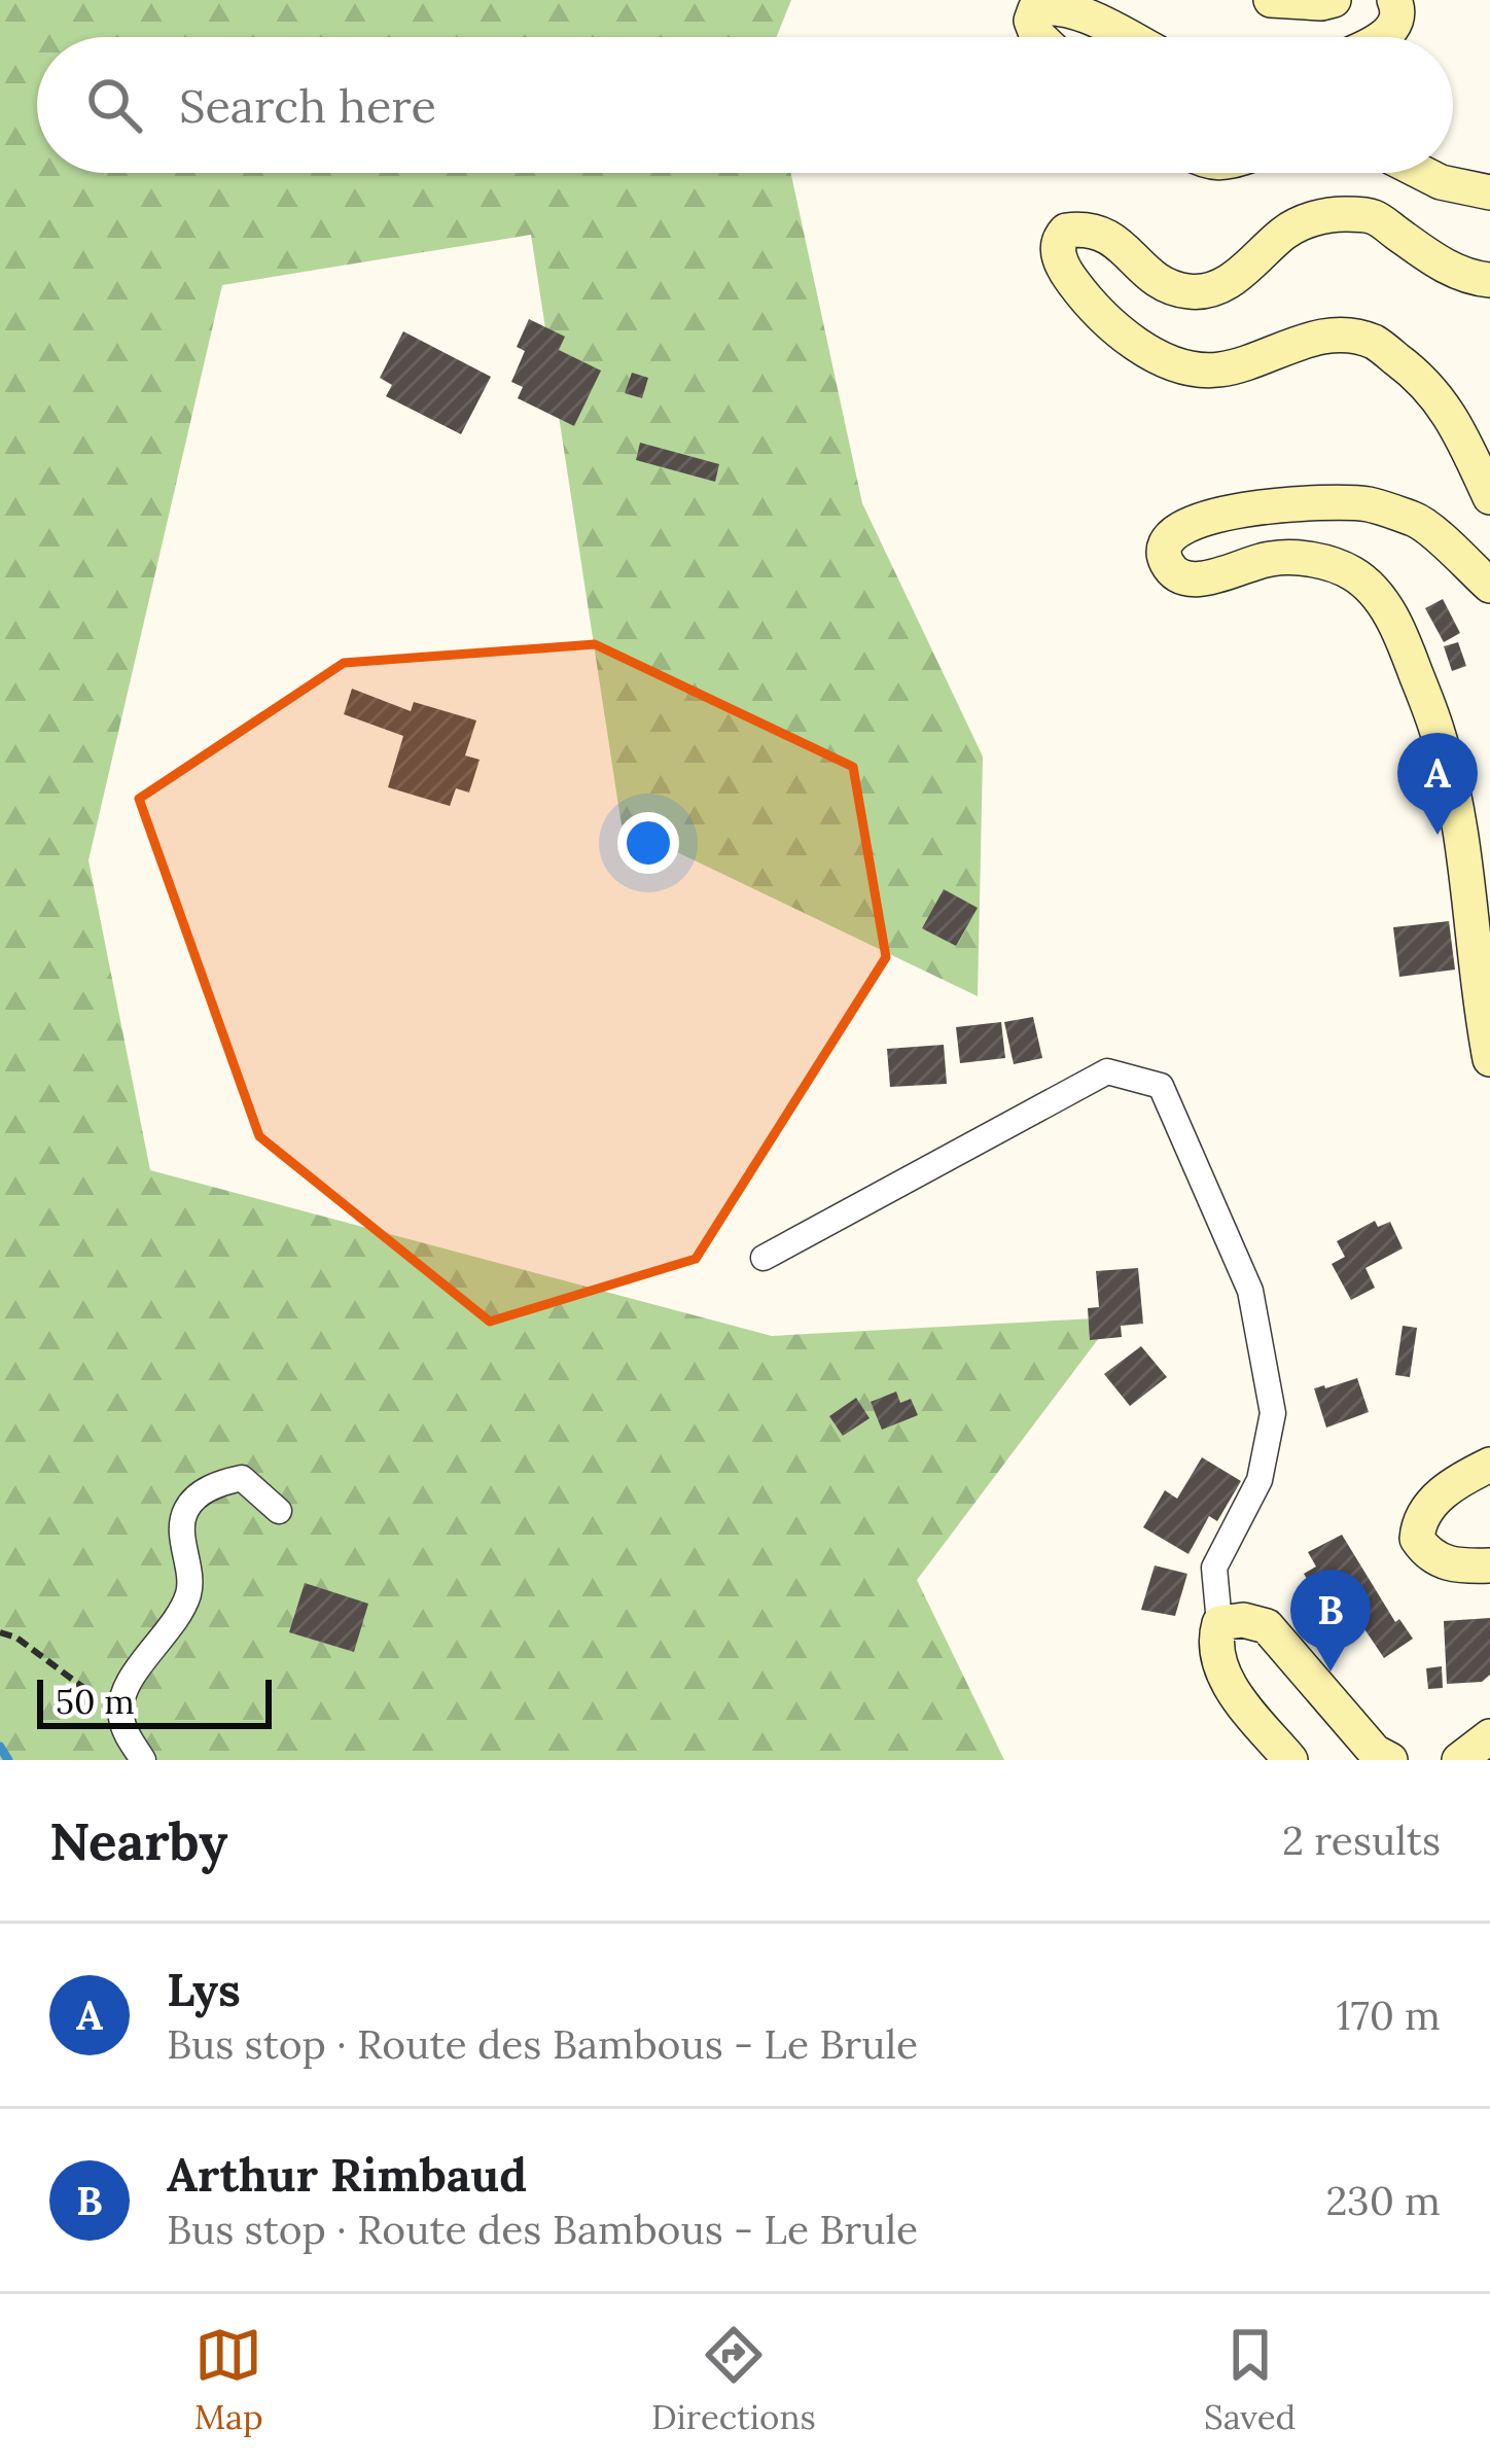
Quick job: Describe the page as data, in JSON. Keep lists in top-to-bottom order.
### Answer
{
  "scale_bar": "50 m",
  "page": {
    "search": "Search here",
    "pins": ["A", "B"],
    "scale": "50 m",
    "heading": ["Nearby", "2 results"],
    "list": [
      {
        "mark": "A",
        "name": "Lys",
        "note": "Bus stop · Route des Bambous - Le Brule",
        "value": "170 m"
      },
      {
        "mark": "B",
        "name": "Arthur Rimbaud",
        "note": "Bus stop · Route des Bambous - Le Brule",
        "value": "230 m"
      }
    ],
    "nav": ["Map", "Directions", "Saved"]
  }
}
